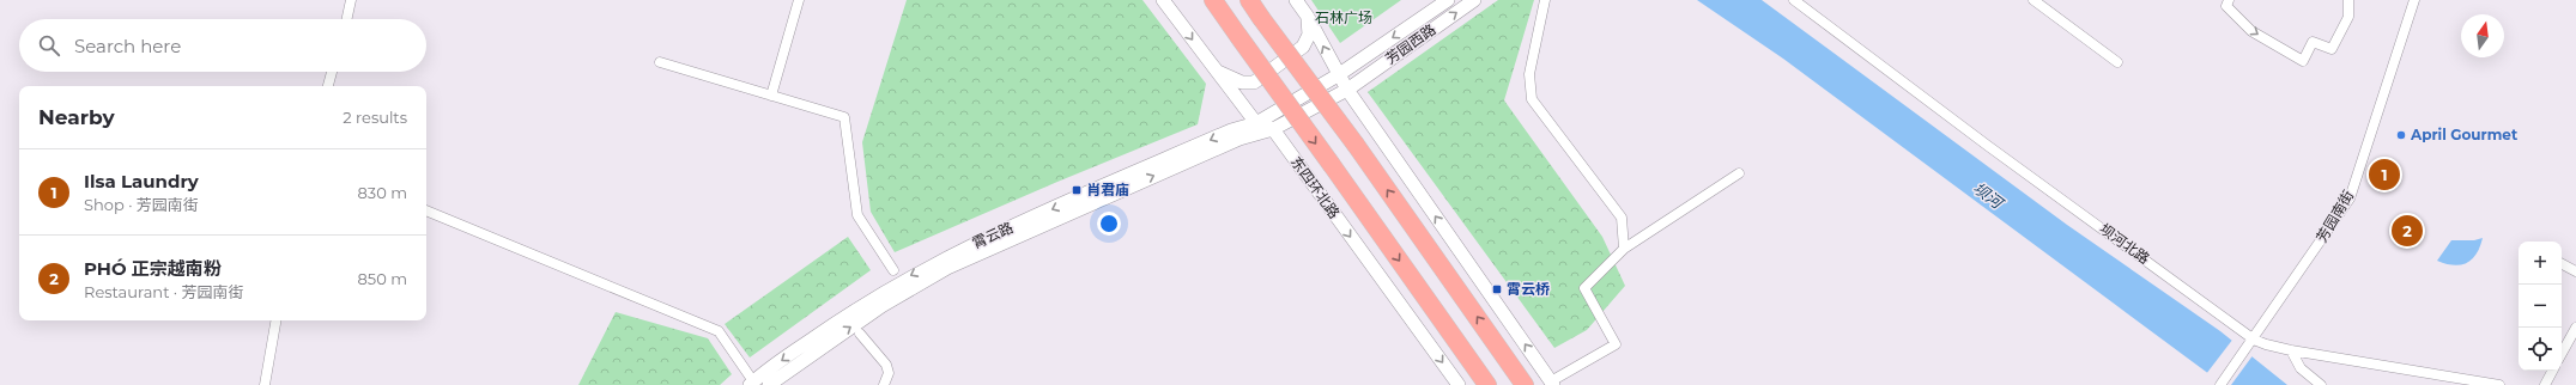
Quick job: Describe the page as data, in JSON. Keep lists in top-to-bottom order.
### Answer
{
  "streets": {
    "highway": ["东四环北路"],
    "main road": ["芳园西路", "霄云路"],
    "street": ["芳园南街", "坝河北路"]
  },
  "crossings": [
    ["芳园西路", "东四环北路"],
    ["芳园西路", "霄云路"],
    ["东四环北路", "霄云路"],
    ["芳园南街", "坝河北路"]
  ],
  "water": ["坝河"],
  "parks": ["石林广场"],
  "places": {
    "other": ["April Gourmet"],
    "transit": ["肖君庙", "霄云桥"]
  },
  "north": "top",
  "page": {
    "search": "Search here",
    "heading": ["Nearby", "2 results"],
    "list": [
      {
        "mark": "1",
        "name": "Ilsa Laundry",
        "note": "Shop · 芳园南街",
        "value": "830 m"
      },
      {
        "mark": "2",
        "name": "PHÓ 正宗越南粉",
        "note": "Restaurant · 芳园南街",
        "value": "850 m"
      }
    ],
    "pins": ["1", "2"],
    "map_buttons": ["+", "−"]
  }
}
